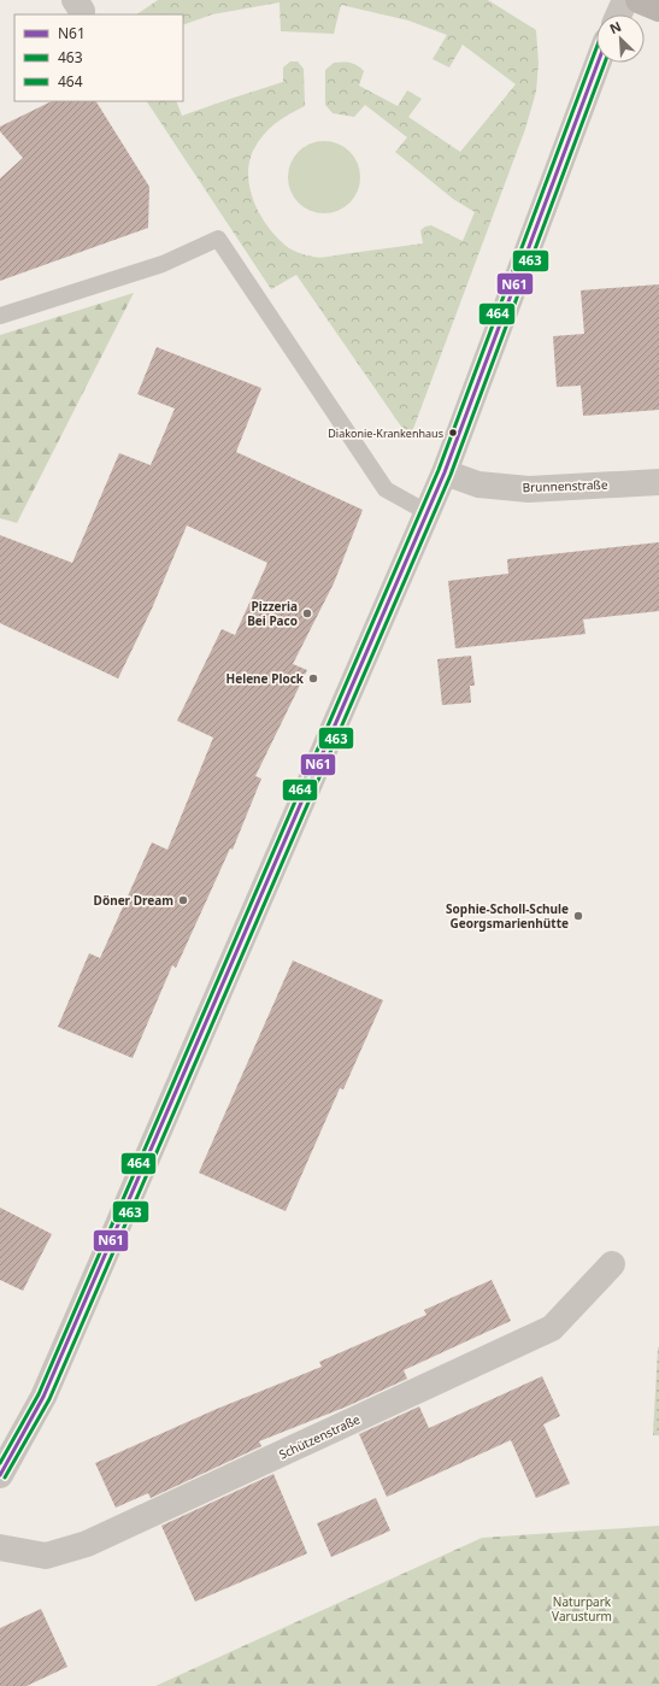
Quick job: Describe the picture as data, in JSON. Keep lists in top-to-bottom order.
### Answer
{
  "streets": {
    "street": ["Brunnenstraße", "Schützenstraße"]
  },
  "parks": ["Naturpark Varusturm"],
  "places": [
    "Diakonie-Krankenhaus",
    "Pizzeria Bei Paco",
    "Helene Plock",
    "Döner Dream",
    "Sophie-Scholl-Schule Georgsmarienhütte"
  ],
  "lines": ["transit line 464", "transit line N61", "transit line 463"],
  "legend": ["N61", "463", "464"],
  "north": "top left"
}
